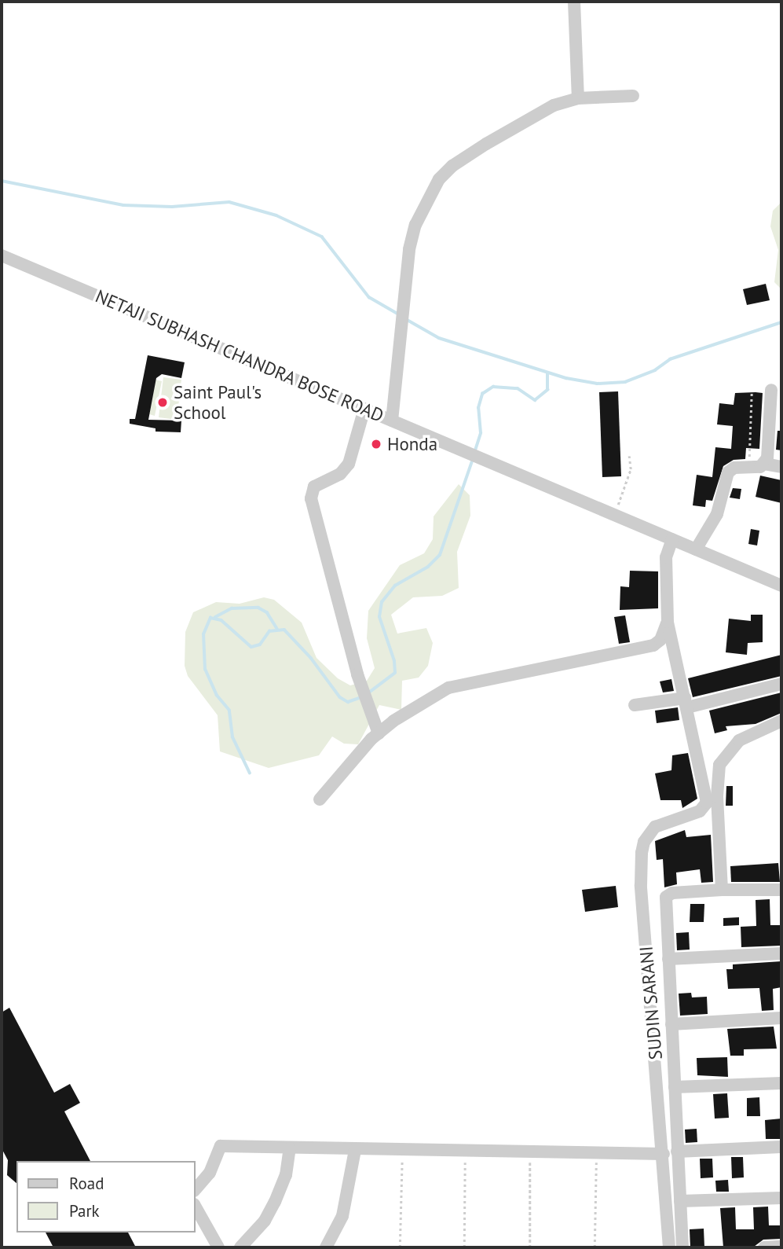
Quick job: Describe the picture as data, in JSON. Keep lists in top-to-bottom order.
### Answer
{
  "streets": {
    "street": ["NETAJI SUBHASH CHANDRA BOSE ROAD", "SUDIN SARANI"]
  },
  "places": ["Saint Paul's School", "Honda"],
  "legend": ["Road", "Park"]
}
